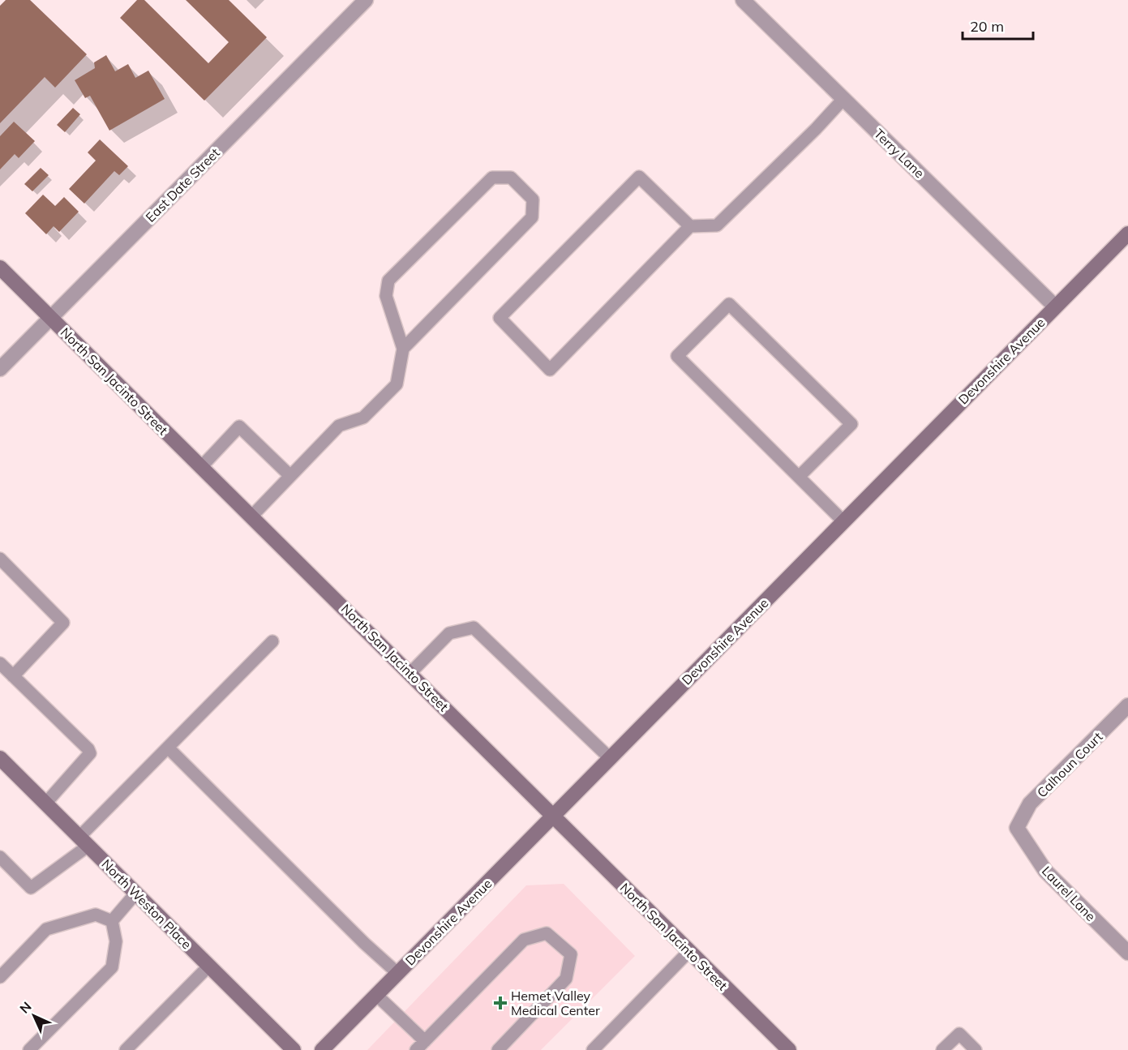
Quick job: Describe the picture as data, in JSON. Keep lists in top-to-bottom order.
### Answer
{
  "streets": {
    "street": [
      "Terry Lane",
      "East Date Street",
      "Devonshire Avenue",
      "North San Jacinto Street",
      "Calhoun Court",
      "Laurel Lane",
      "North Weston Place"
    ]
  },
  "crossings": [
    ["Terry Lane", "Devonshire Avenue"],
    ["East Date Street", "North San Jacinto Street"],
    ["Devonshire Avenue", "North San Jacinto Street"],
    ["Calhoun Court", "Laurel Lane"]
  ],
  "places": {
    "health": ["Hemet Valley Medical Center"]
  },
  "scale_bar": "20 m",
  "north": "top left"
}
